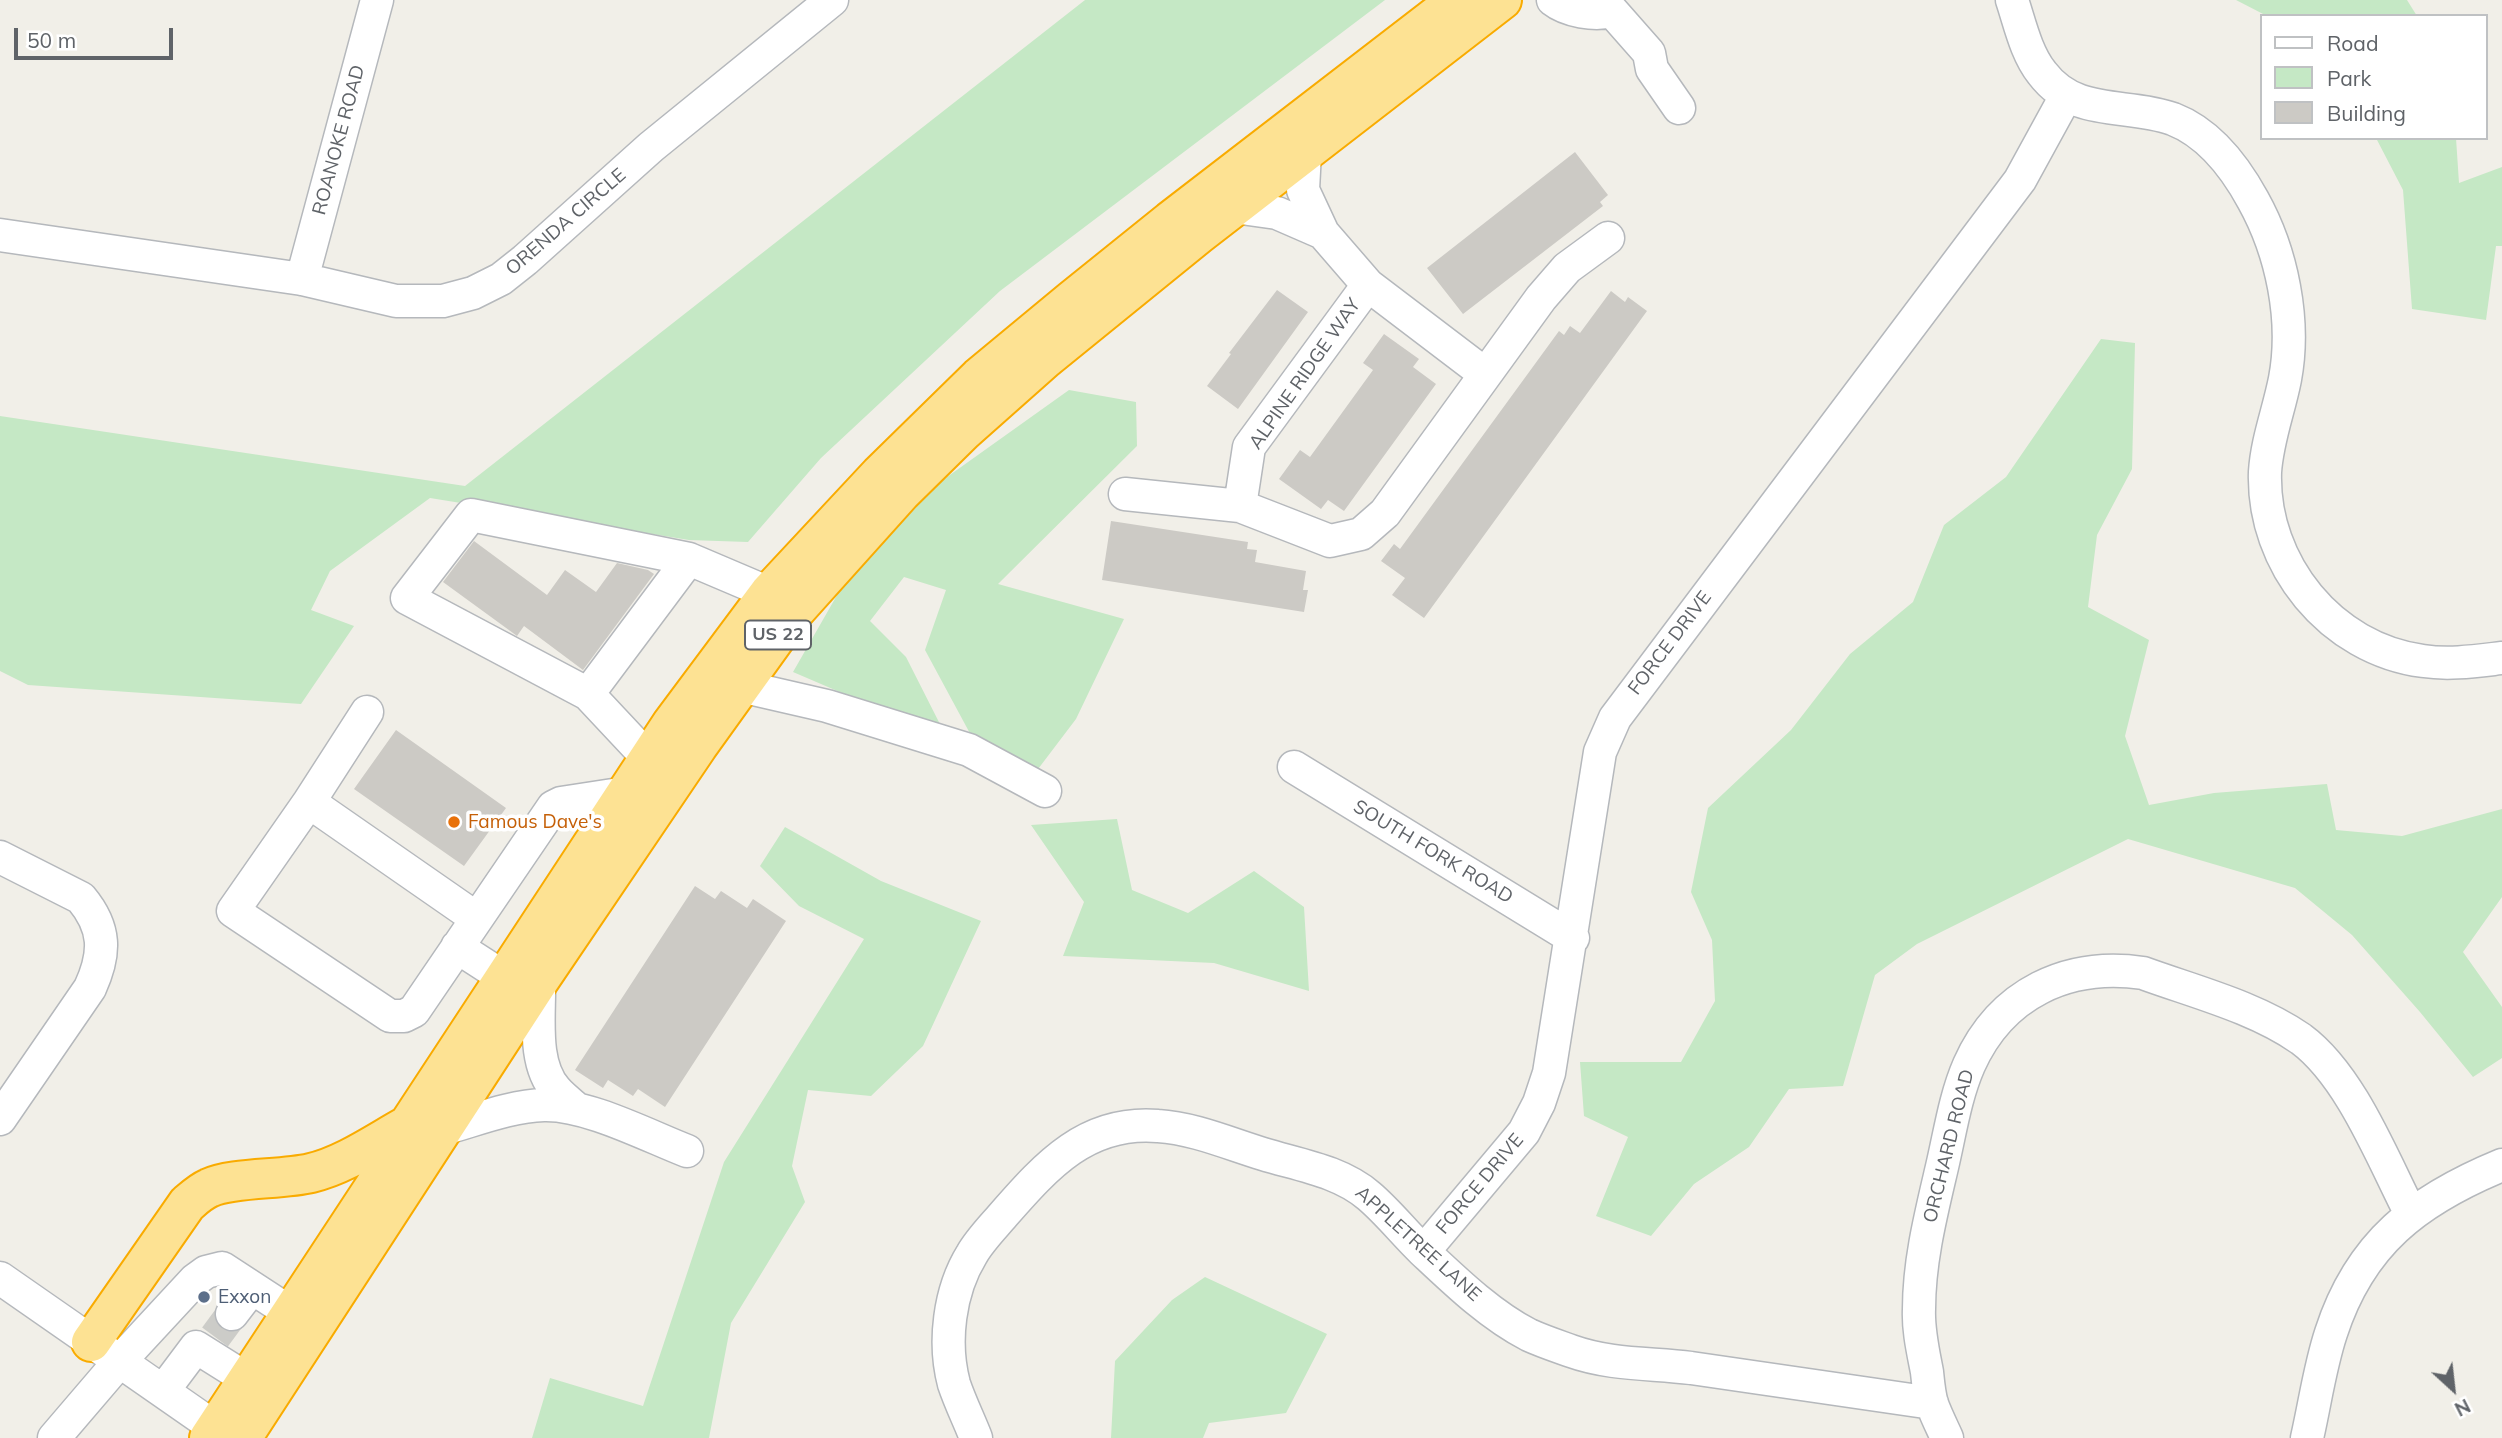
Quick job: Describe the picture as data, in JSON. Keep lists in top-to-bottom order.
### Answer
{
  "streets": {
    "highway": ["US 22"],
    "street": [
      "ROANOKE ROAD",
      "ORENDA CIRCLE",
      "ALPINE RIDGE WAY",
      "FORCE DRIVE",
      "SOUTH FORK ROAD",
      "ORCHARD ROAD",
      "APPLETREE LANE"
    ]
  },
  "crossings": [
    ["ROANOKE ROAD", "ORENDA CIRCLE"],
    ["ALPINE RIDGE WAY", "US 22"],
    ["FORCE DRIVE", "SOUTH FORK ROAD"],
    ["FORCE DRIVE", "APPLETREE LANE"],
    ["ORCHARD ROAD", "APPLETREE LANE"]
  ],
  "places": ["Famous Dave's", "Exxon"],
  "legend": ["Road", "Park", "Building"],
  "scale_bar": "50 m",
  "north": "bottom right"
}
